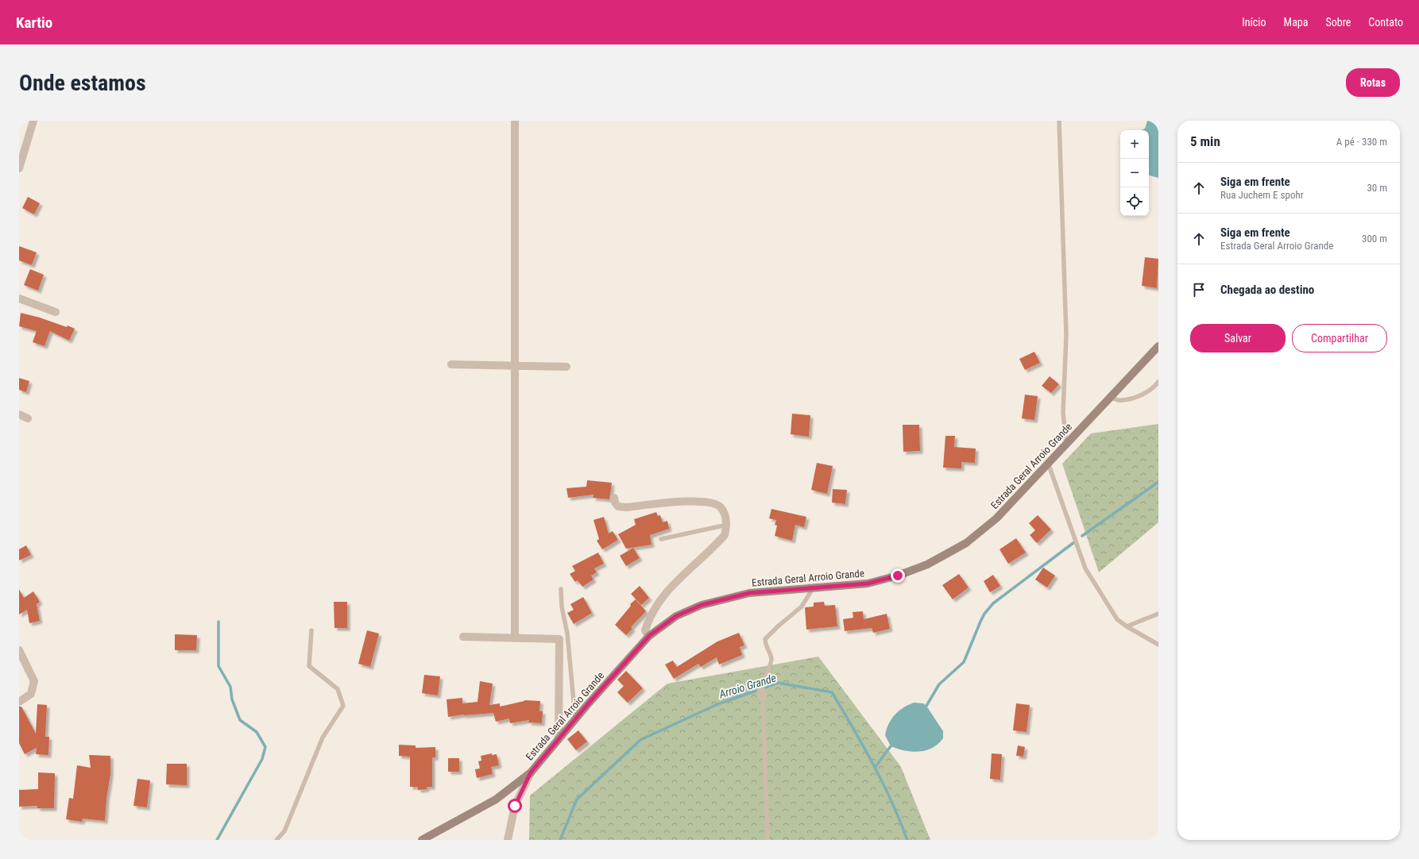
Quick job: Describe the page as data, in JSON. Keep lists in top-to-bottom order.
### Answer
{
  "streets": {
    "main road": ["Estrada Geral Arroio Grande"]
  },
  "water": ["Arroio Grande"],
  "page": {
    "header": "Kartio",
    "nav": [
      "Início",
      "Mapa",
      "Sobre",
      "Contato"
    ],
    "buttons": [
      "Rotas",
      ["Salvar", "Compartilhar"]
    ],
    "title": "Onde estamos",
    "heading": ["5 min", "A pé · 330 m"],
    "map_buttons": ["+", "−"],
    "list": [
      ["Siga em frente", "Rua Juchem E spohr", "30 m"],
      ["Siga em frente", "Estrada Geral Arroio Grande", "300 m"],
      "Chegada ao destino"
    ]
  }
}
